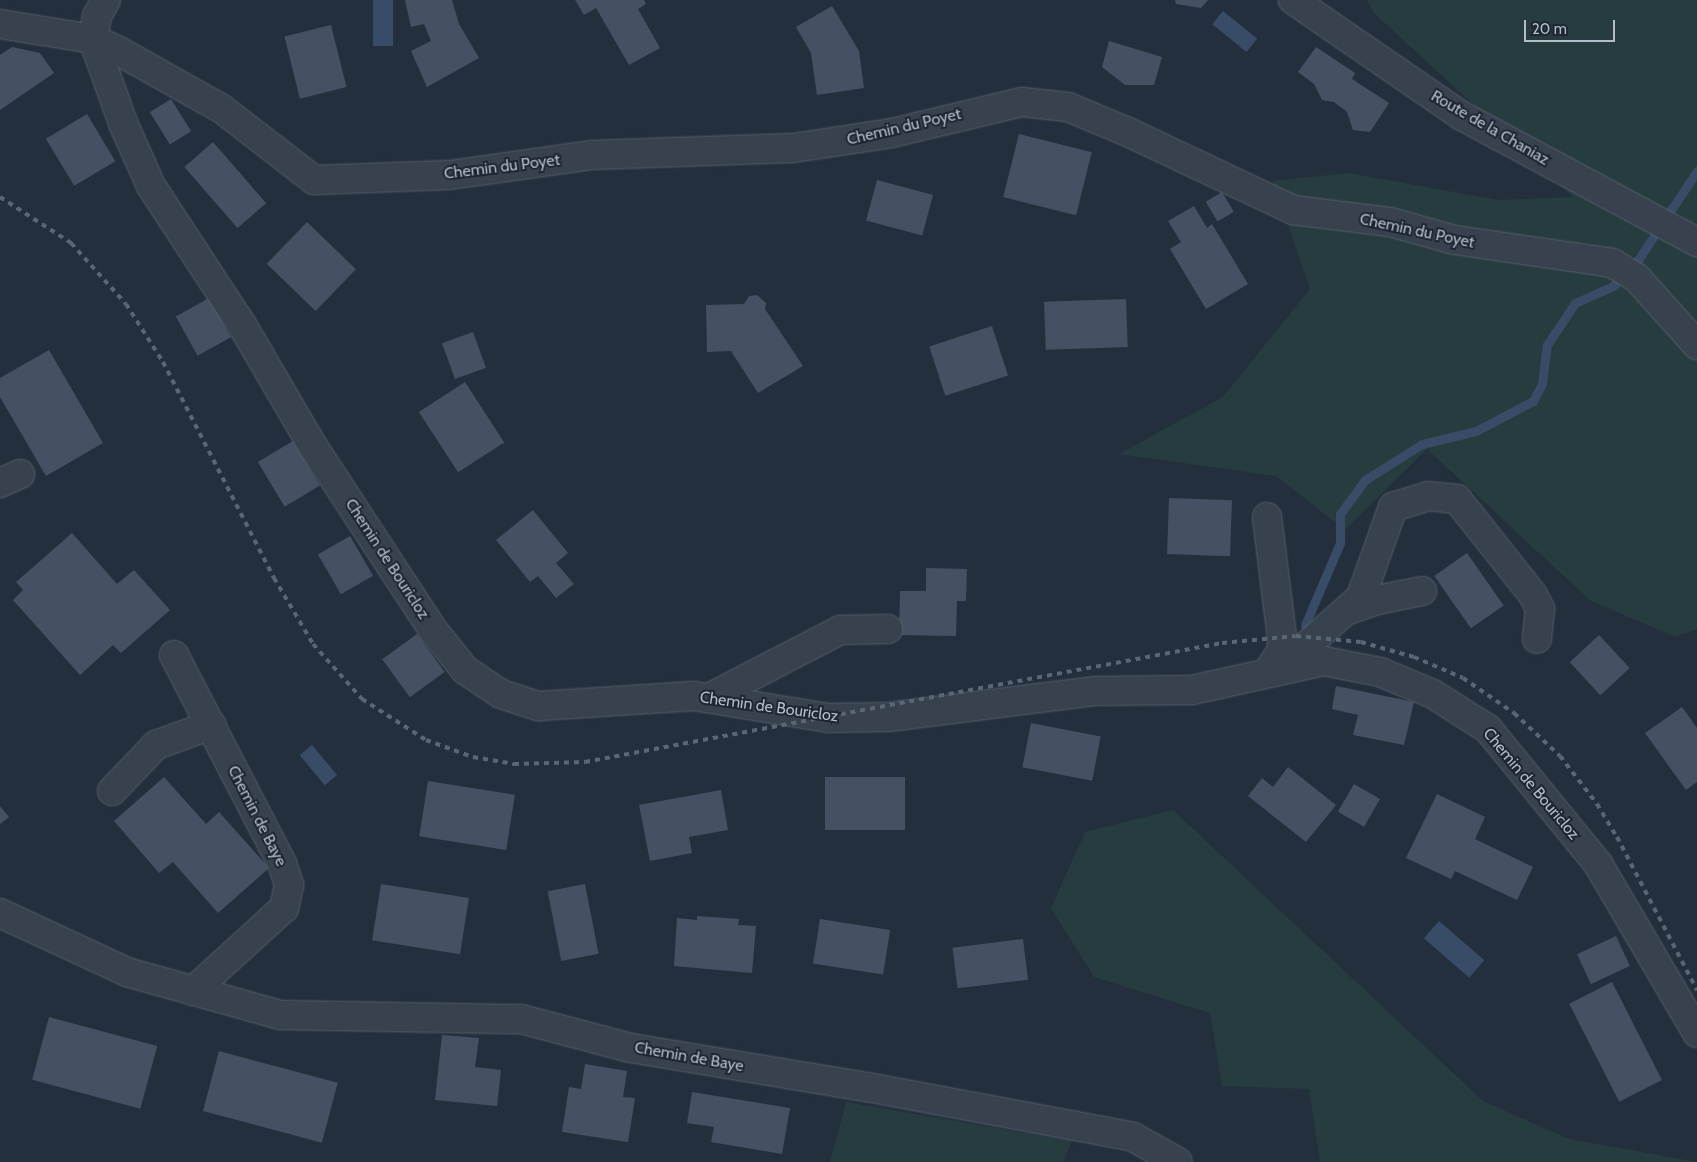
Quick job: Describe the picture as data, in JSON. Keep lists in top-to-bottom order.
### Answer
{
  "streets": {
    "street": [
      "Chemin du Poyet",
      "Route de la Chaniaz",
      "Chemin de Bouricloz",
      "Chemin de Baye"
    ]
  },
  "crossings": [
    ["Chemin du Poyet", "Chemin de Bouricloz"]
  ],
  "scale_bar": "20 m"
}
